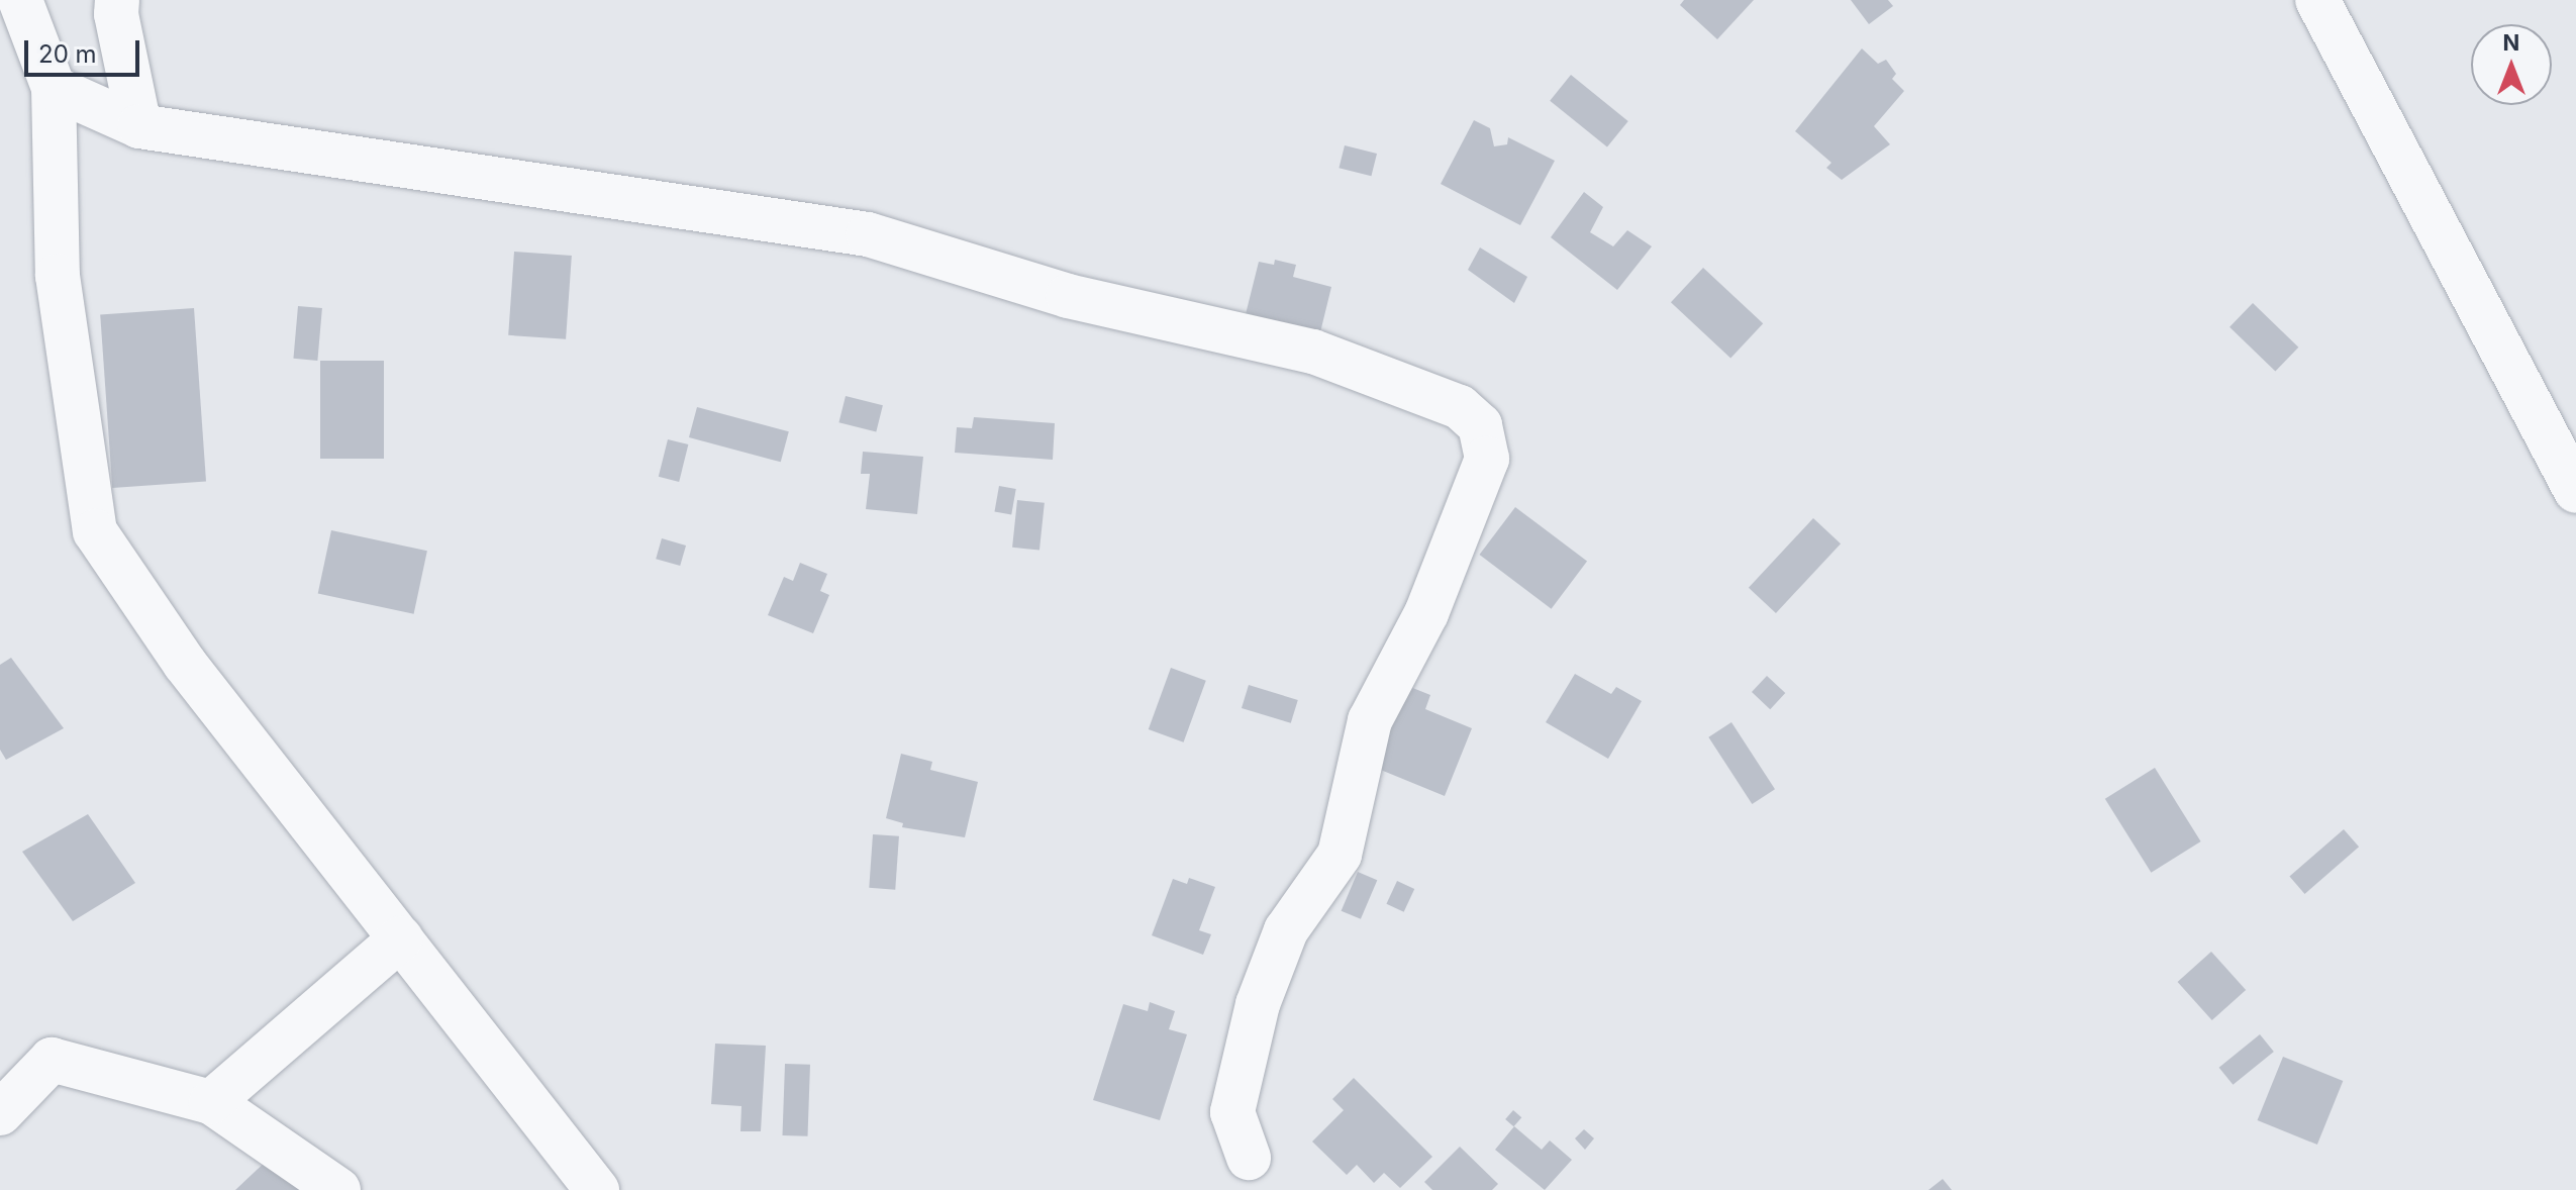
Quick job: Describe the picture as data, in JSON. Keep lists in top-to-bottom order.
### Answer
{
  "scale_bar": "20 m",
  "north": "top"
}
